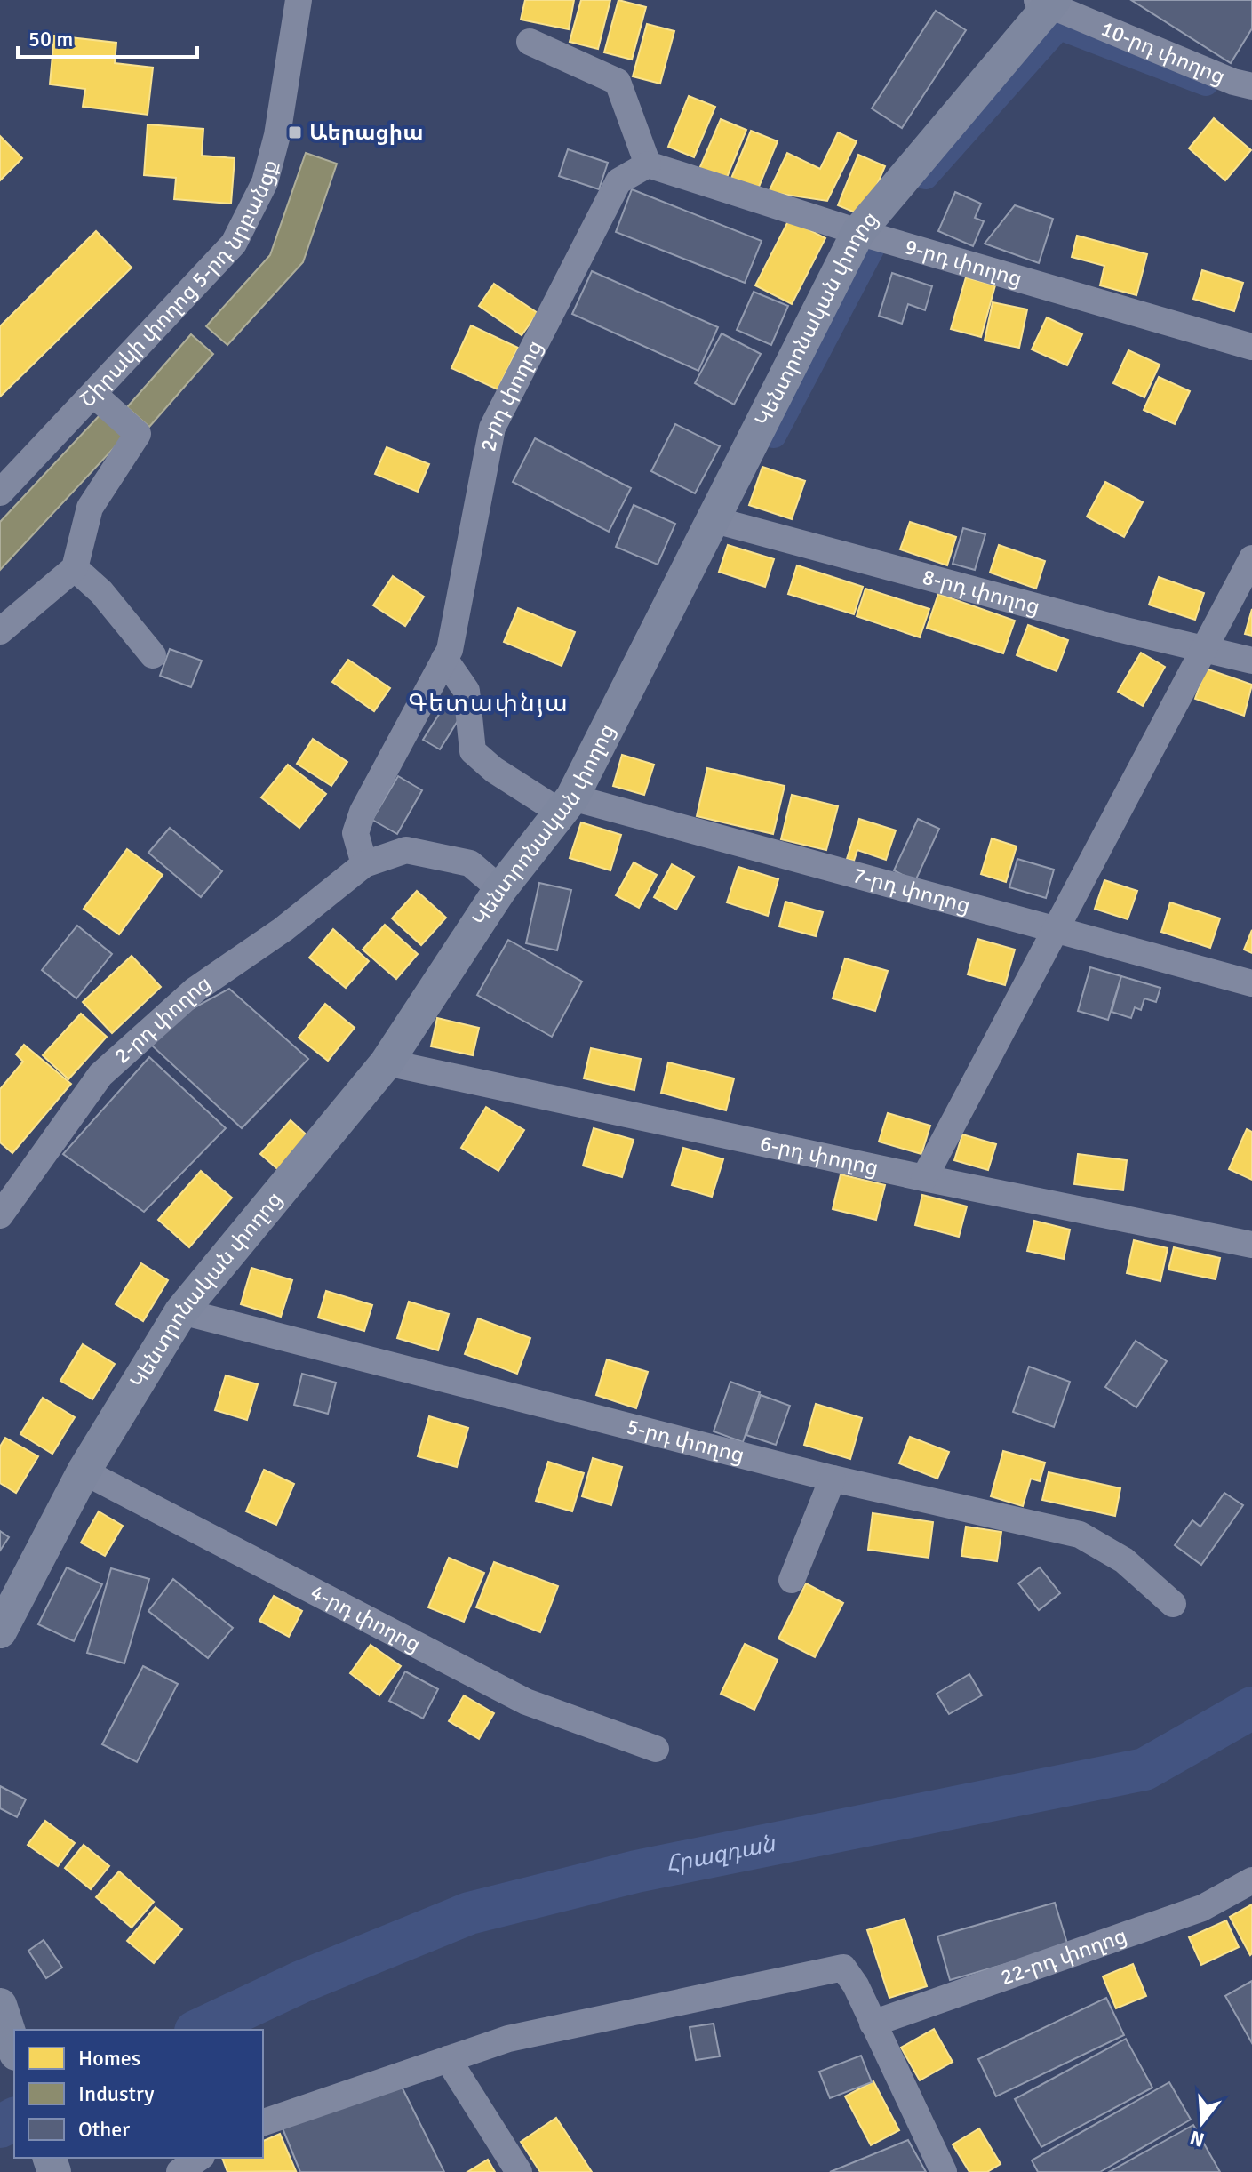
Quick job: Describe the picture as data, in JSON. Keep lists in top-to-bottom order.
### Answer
{
  "streets": {
    "main road": ["Կենտրոնական փողոց"],
    "street": [
      "10-րդ փողոց",
      "9-րդ փողոց",
      "Շիրակի փողոց 5-րդ նրբանցք",
      "2-րդ փողոց",
      "8-րդ փողոց",
      "7-րդ փողոց",
      "6-րդ փողոց",
      "5-րդ փողոց",
      "4-րդ փողոց",
      "22-րդ փողոց"
    ]
  },
  "crossings": [
    ["10-րդ փողոց", "Կենտրոնական փողոց"],
    ["9-րդ փողոց", "Կենտրոնական փողոց"],
    ["9-րդ փողոց", "2-րդ փողոց"],
    ["Կենտրոնական փողոց", "2-րդ փողոց"],
    ["Կենտրոնական փողոց", "8-րդ փողոց"],
    ["Կենտրոնական փողոց", "7-րդ փողոց"],
    ["Կենտրոնական փողոց", "6-րդ փողոց"],
    ["Կենտրոնական փողոց", "5-րդ փողոց"],
    ["Կենտրոնական փողոց", "4-րդ փողոց"]
  ],
  "districts": ["Գետափնյա"],
  "water": ["Հրազդան"],
  "places": {
    "transit": ["Աերացիա"]
  },
  "legend": ["Homes", "Industry", "Other"],
  "scale_bar": "50 m",
  "north": "bottom"
}
